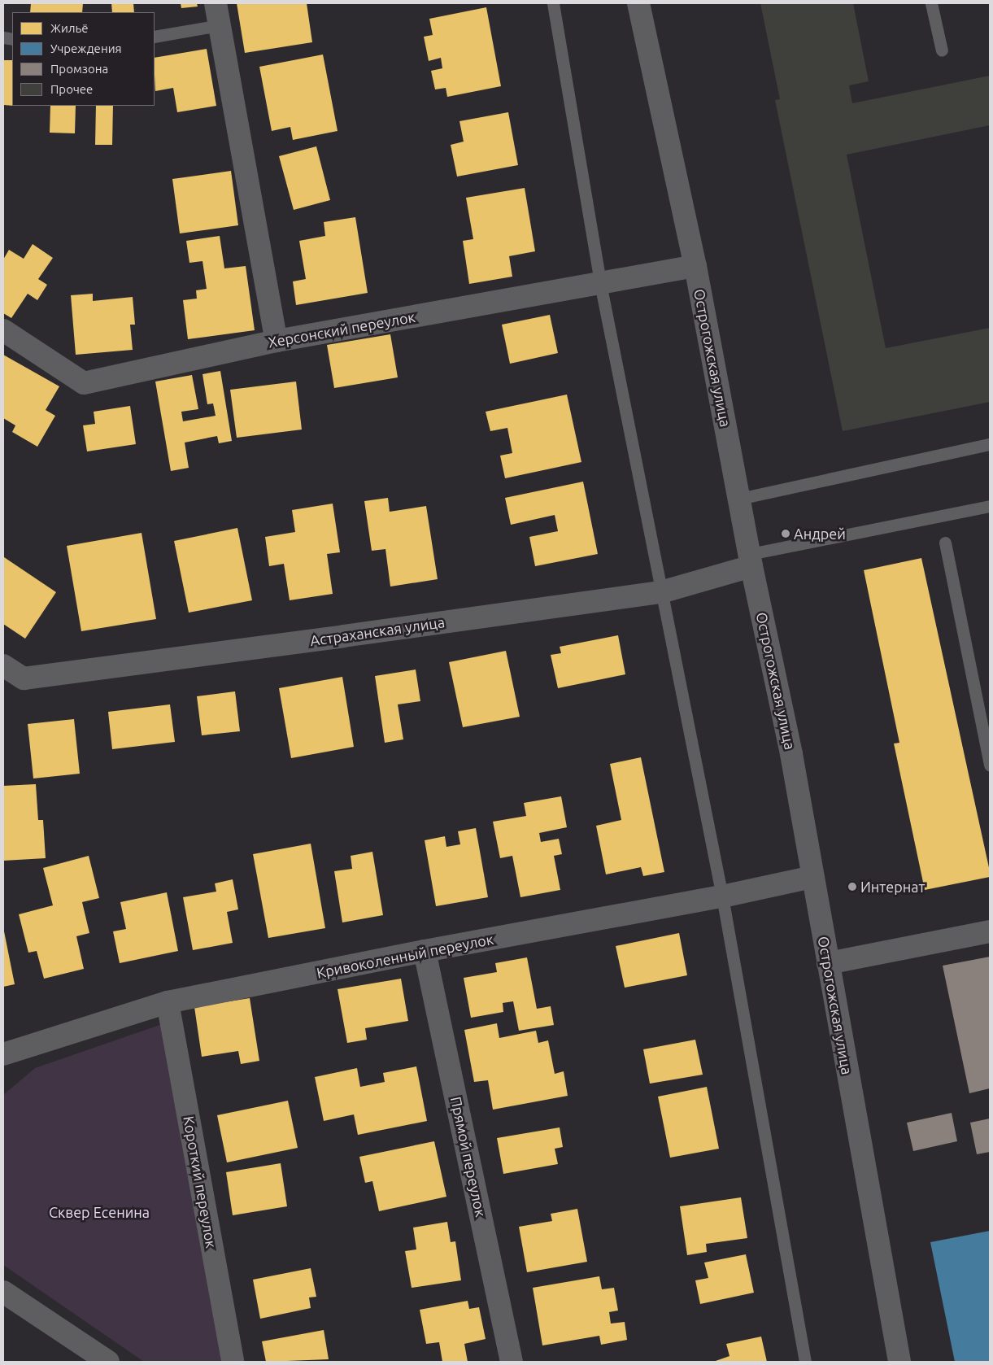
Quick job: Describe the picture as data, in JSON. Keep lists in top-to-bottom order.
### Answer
{
  "streets": {
    "street": [
      "Херсонский переулок",
      "Острогожская улица",
      "Астраханская улица",
      "Кривоколенный переулок",
      "Прямой переулок",
      "Короткий переулок"
    ]
  },
  "crossings": [
    ["Херсонский переулок", "Острогожская улица"],
    ["Острогожская улица", "Астраханская улица"],
    ["Острогожская улица", "Кривоколенный переулок"],
    ["Кривоколенный переулок", "Прямой переулок"],
    ["Кривоколенный переулок", "Короткий переулок"]
  ],
  "parks": ["Сквер Есенина"],
  "places": ["Андрей", "Интернат"],
  "legend": [
    "Жильё",
    "Учреждения",
    "Промзона",
    "Прочее"
  ]
}
